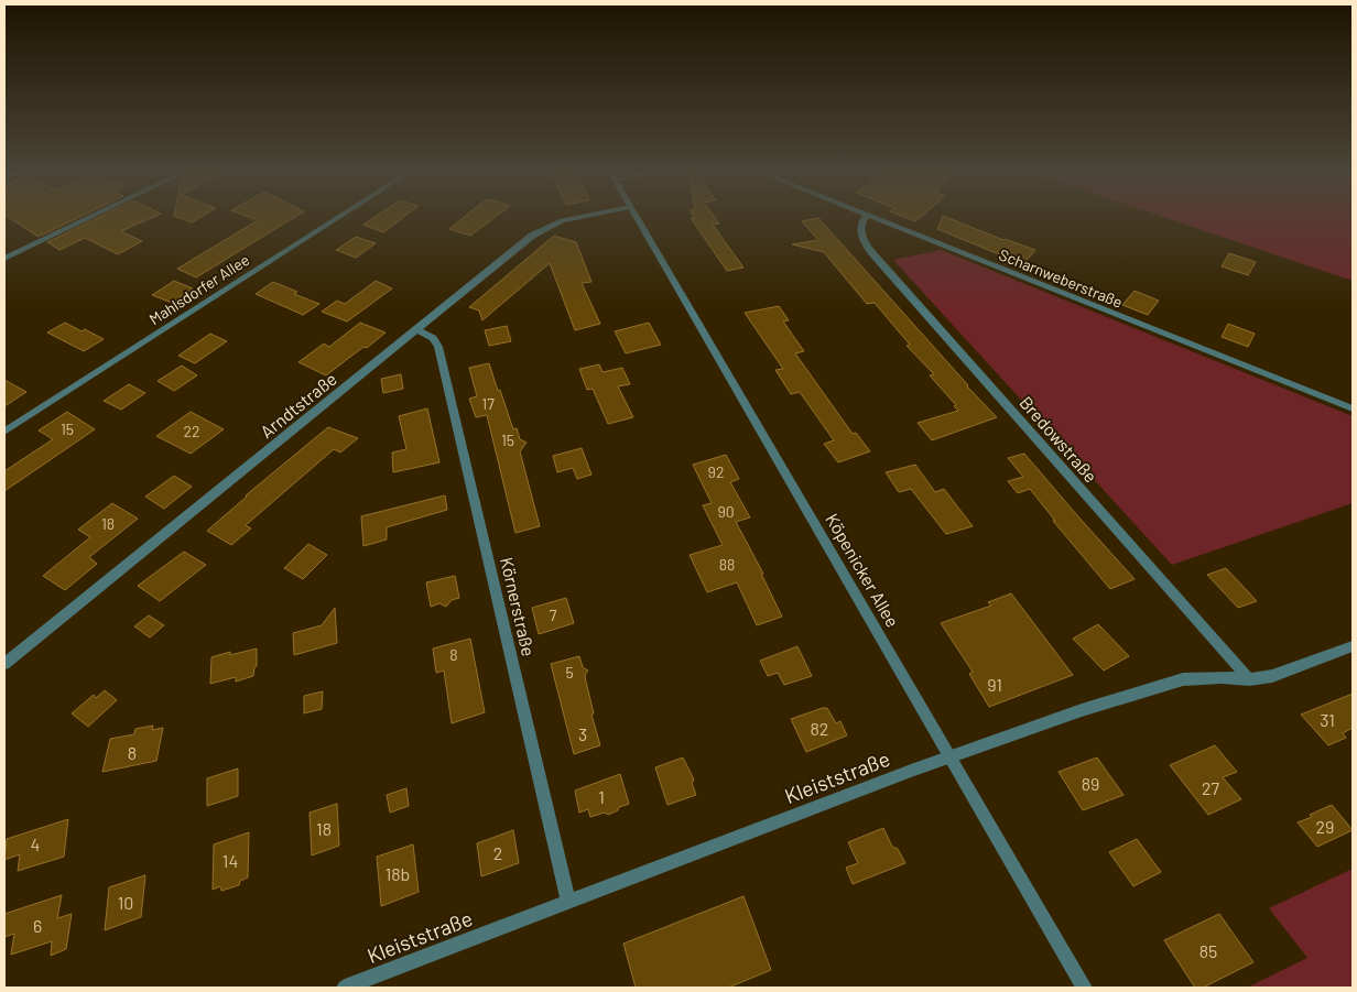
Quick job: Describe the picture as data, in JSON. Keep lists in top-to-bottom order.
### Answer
{
  "streets": {
    "street": [
      "Scharnweberstraße",
      "Mahlsdorfer Allee",
      "Arndtstraße",
      "Bredowstraße",
      "Köpenicker Allee",
      "Körnerstraße",
      "Kleiststraße"
    ]
  },
  "crossings": [
    ["Arndtstraße", "Körnerstraße"],
    ["Bredowstraße", "Kleiststraße"],
    ["Köpenicker Allee", "Kleiststraße"],
    ["Körnerstraße", "Kleiststraße"]
  ],
  "house_numbers": [
    "17",
    "15",
    "22",
    "15",
    "92",
    "90",
    "18",
    "88",
    "7",
    "8",
    "5",
    "91",
    "31",
    "82",
    "3",
    "8",
    "89",
    "27",
    "1",
    "29",
    "18",
    "4",
    "2",
    "14",
    "18b",
    "10",
    "6",
    "85"
  ]
}
